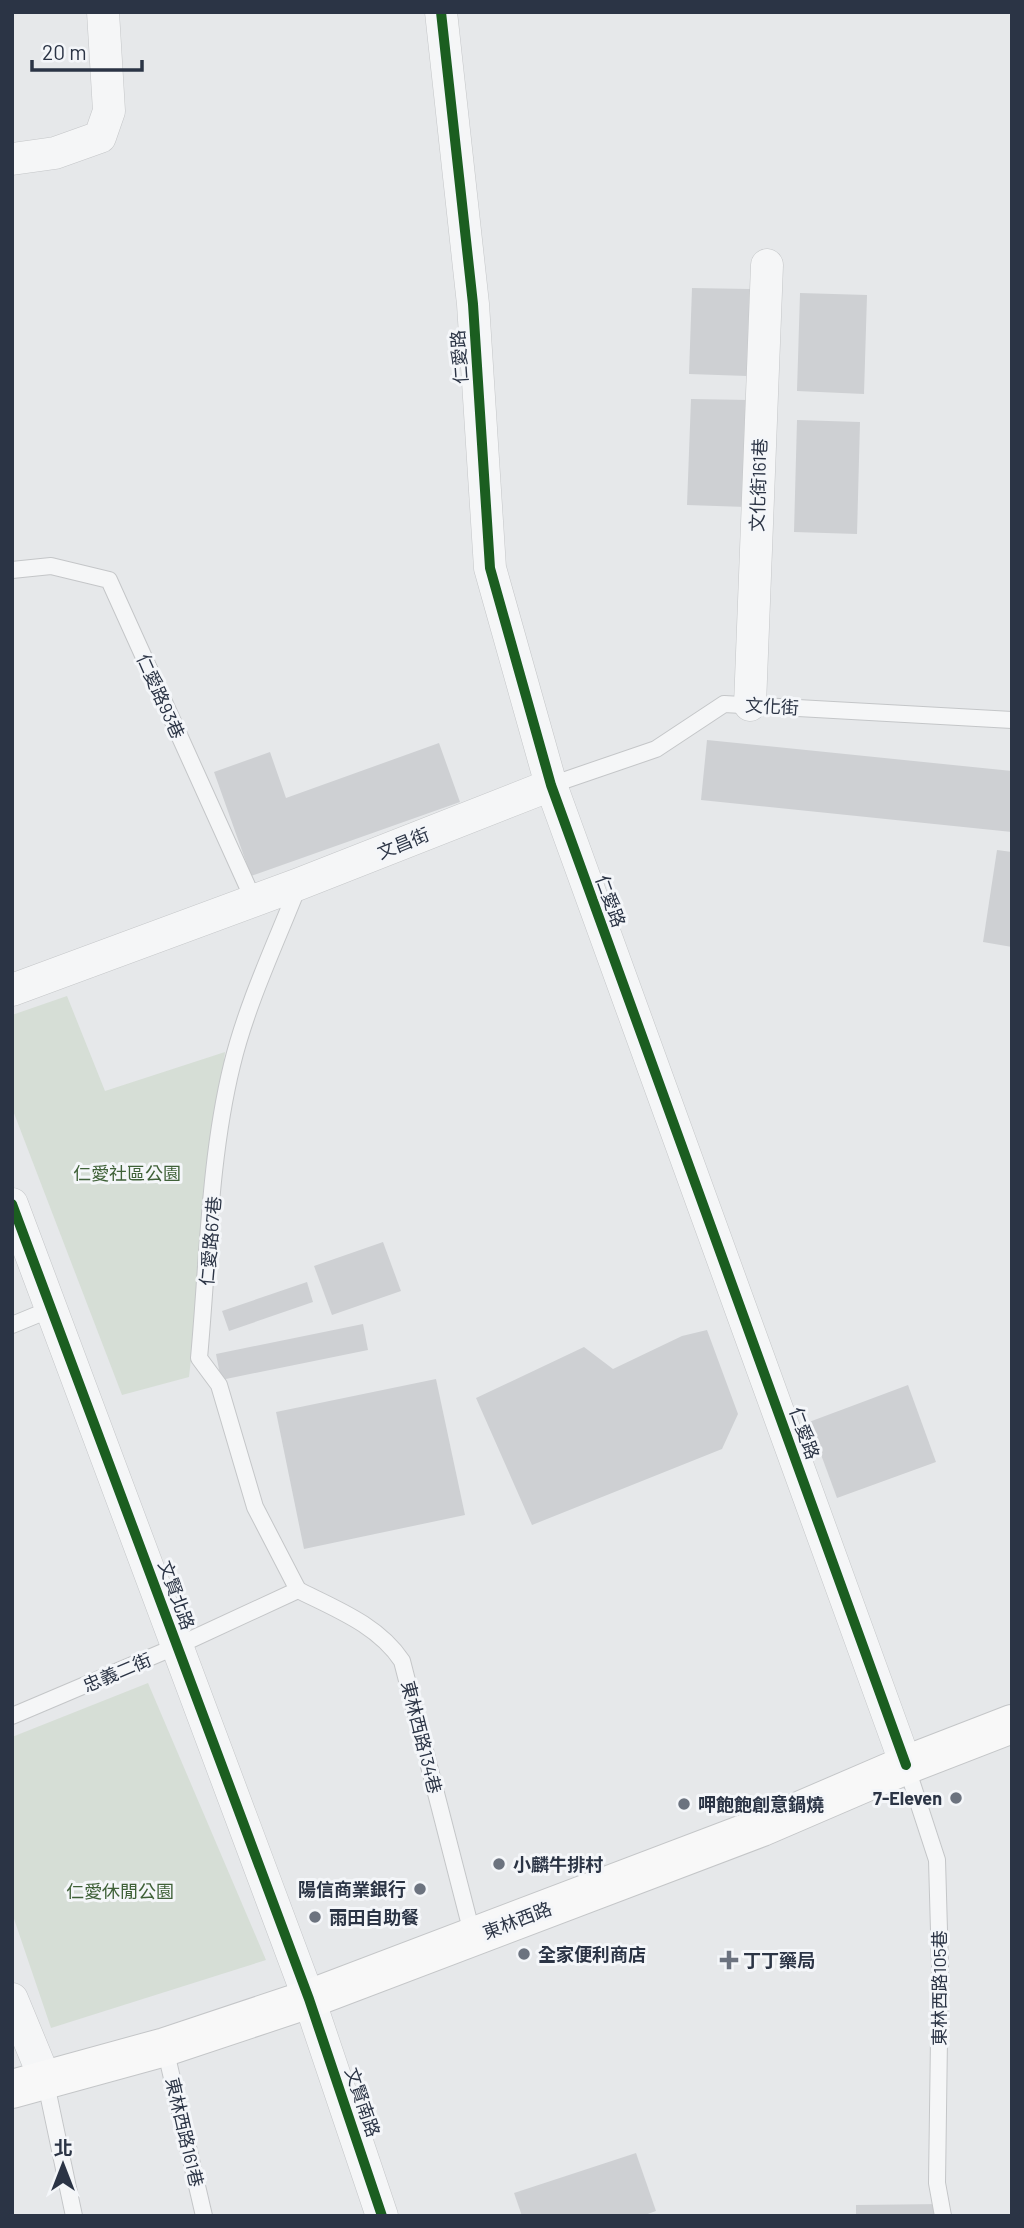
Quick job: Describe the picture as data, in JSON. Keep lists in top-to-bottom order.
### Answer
{
  "streets": {
    "street": [
      "仁愛路",
      "文化街161巷",
      "文昌街",
      "文賢北路",
      "東林西路",
      "文賢南路"
    ],
    "lane": [
      "仁愛路93巷",
      "文化街",
      "仁愛路67巷",
      "忠義二街",
      "東林西路134巷",
      "東林西路105巷",
      "東林西路161巷"
    ]
  },
  "crossings": [
    ["仁愛路", "文化街"],
    ["仁愛路", "文昌街"],
    ["仁愛路", "東林西路"],
    ["仁愛路", "東林西路105巷"],
    ["文化街161巷", "文化街"],
    ["仁愛路93巷", "文昌街"],
    ["文化街", "文昌街"],
    ["文昌街", "仁愛路67巷"],
    ["仁愛路67巷", "忠義二街"],
    ["仁愛路67巷", "東林西路134巷"],
    ["文賢北路", "忠義二街"],
    ["文賢北路", "東林西路"],
    ["文賢北路", "文賢南路"],
    ["忠義二街", "東林西路134巷"],
    ["東林西路134巷", "東林西路"],
    ["東林西路", "東林西路105巷"],
    ["東林西路", "文賢南路"],
    ["東林西路", "東林西路161巷"]
  ],
  "parks": ["仁愛社區公園", "仁愛休閒公園"],
  "places": {
    "other": [
      "7-Eleven",
      "呷飽飽創意鍋燒",
      "小麟牛排村",
      "陽信商業銀行",
      "雨田自助餐",
      "全家便利商店"
    ],
    "health": ["丁丁藥局"]
  },
  "scale_bar": "20 m",
  "north": "top"
}
